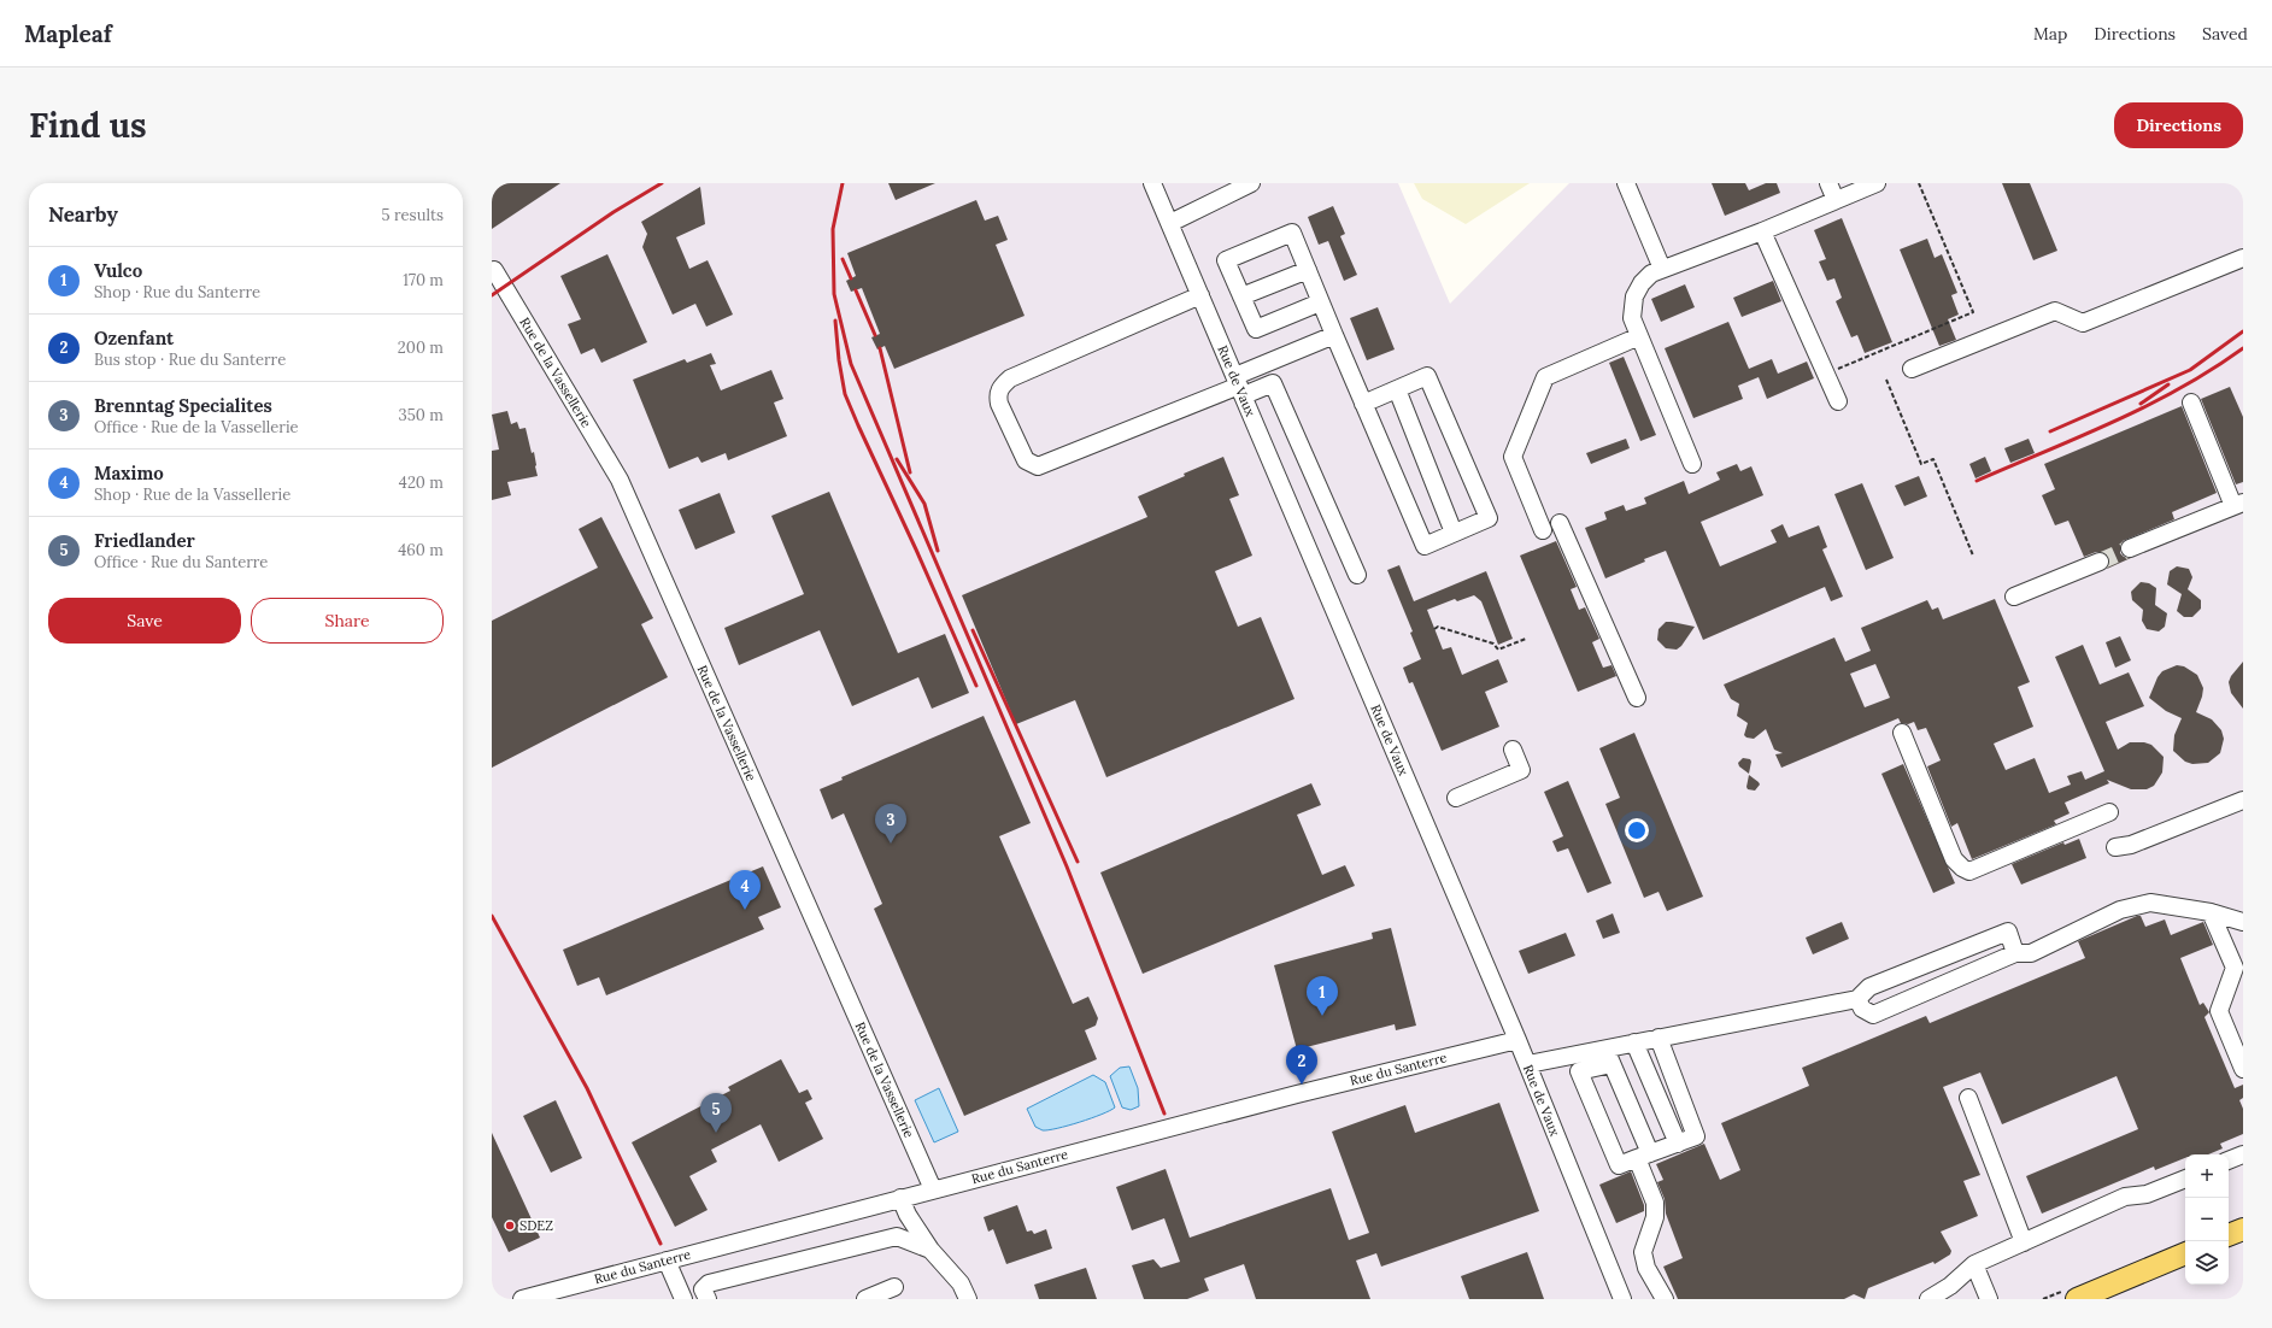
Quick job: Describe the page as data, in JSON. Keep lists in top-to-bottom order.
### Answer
{
  "streets": {
    "street": ["Rue de la Vassellerie", "Rue de Vaux", "Rue du Santerre"]
  },
  "crossings": [
    ["Rue de la Vassellerie", "Rue du Santerre"],
    ["Rue de Vaux", "Rue du Santerre"]
  ],
  "places": ["SDEZ"],
  "page": {
    "header": "Mapleaf",
    "nav": ["Map", "Directions", "Saved"],
    "buttons": [
      "Directions",
      ["Save", "Share"]
    ],
    "title": "Find us",
    "heading": ["Nearby", "5 results"],
    "list": [
      {
        "mark": "1",
        "name": "Vulco",
        "note": "Shop · Rue du Santerre",
        "value": "170 m"
      },
      {
        "mark": "2",
        "name": "Ozenfant",
        "note": "Bus stop · Rue du Santerre",
        "value": "200 m"
      },
      {
        "mark": "3",
        "name": "Brenntag Specialites",
        "note": "Office · Rue de la Vassellerie",
        "value": "350 m"
      },
      {
        "mark": "4",
        "name": "Maximo",
        "note": "Shop · Rue de la Vassellerie",
        "value": "420 m"
      },
      {
        "mark": "5",
        "name": "Friedlander",
        "note": "Office · Rue du Santerre",
        "value": "460 m"
      }
    ],
    "pins": [
      "3",
      "4",
      "1",
      "2",
      "5"
    ],
    "map_buttons": ["+", "−"]
  }
}
